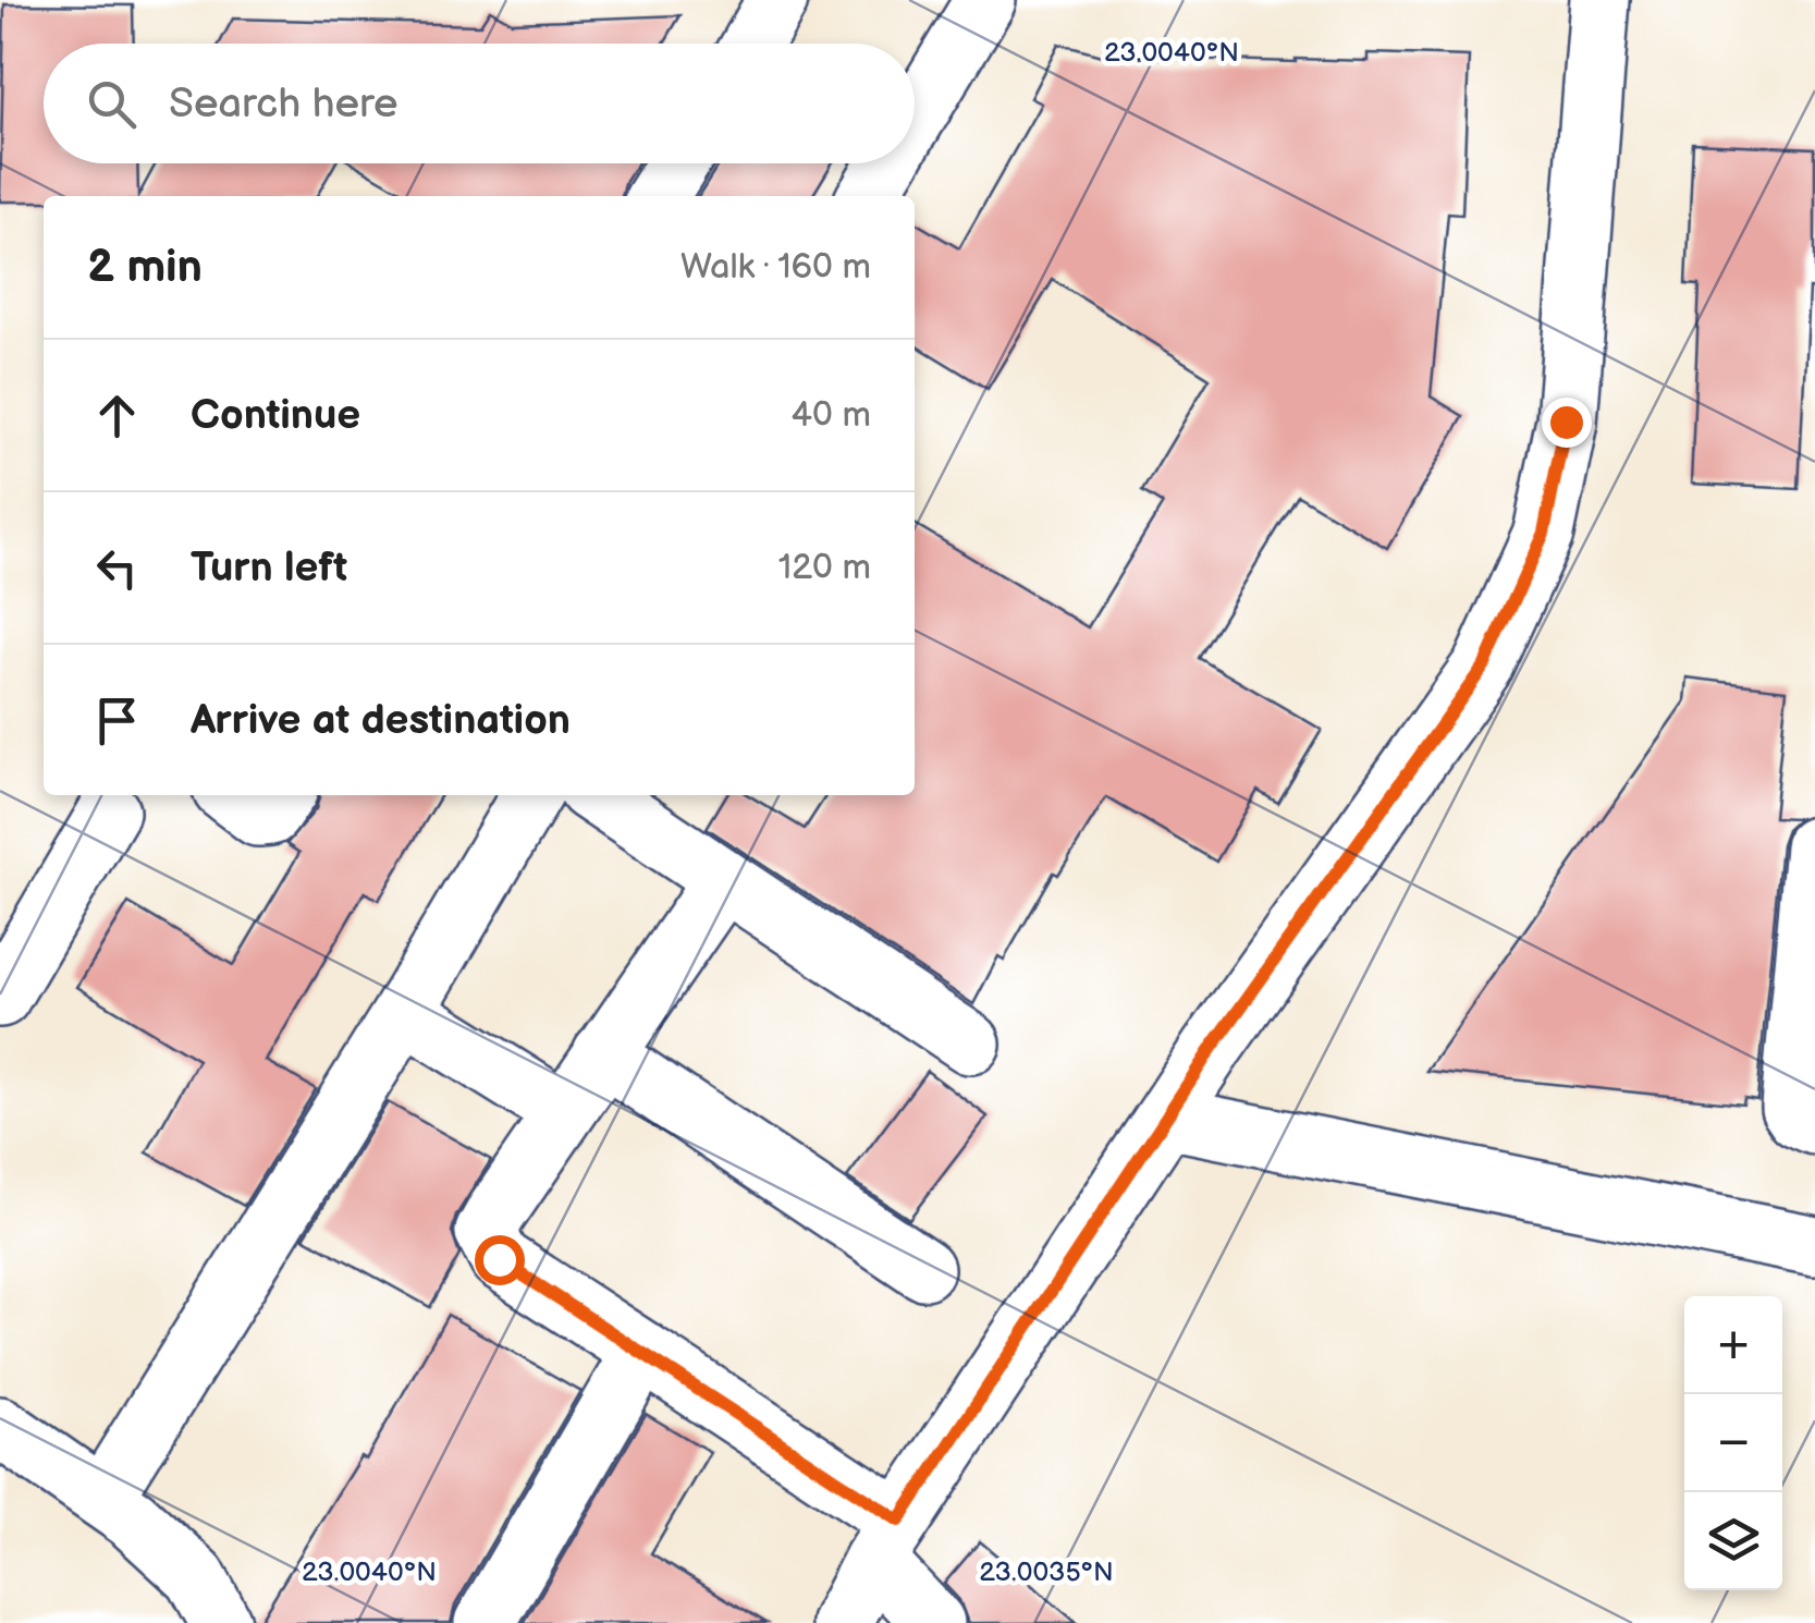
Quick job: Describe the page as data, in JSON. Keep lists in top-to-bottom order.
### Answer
{
  "page": {
    "search": "Search here",
    "heading": ["2 min", "Walk · 160 m"],
    "list": [
      ["Continue", "40 m"],
      ["Turn left", "120 m"],
      "Arrive at destination"
    ],
    "map_buttons": ["+", "−"]
  },
  "coordinates": ["23.0040°N", "23.0035°N"]
}
